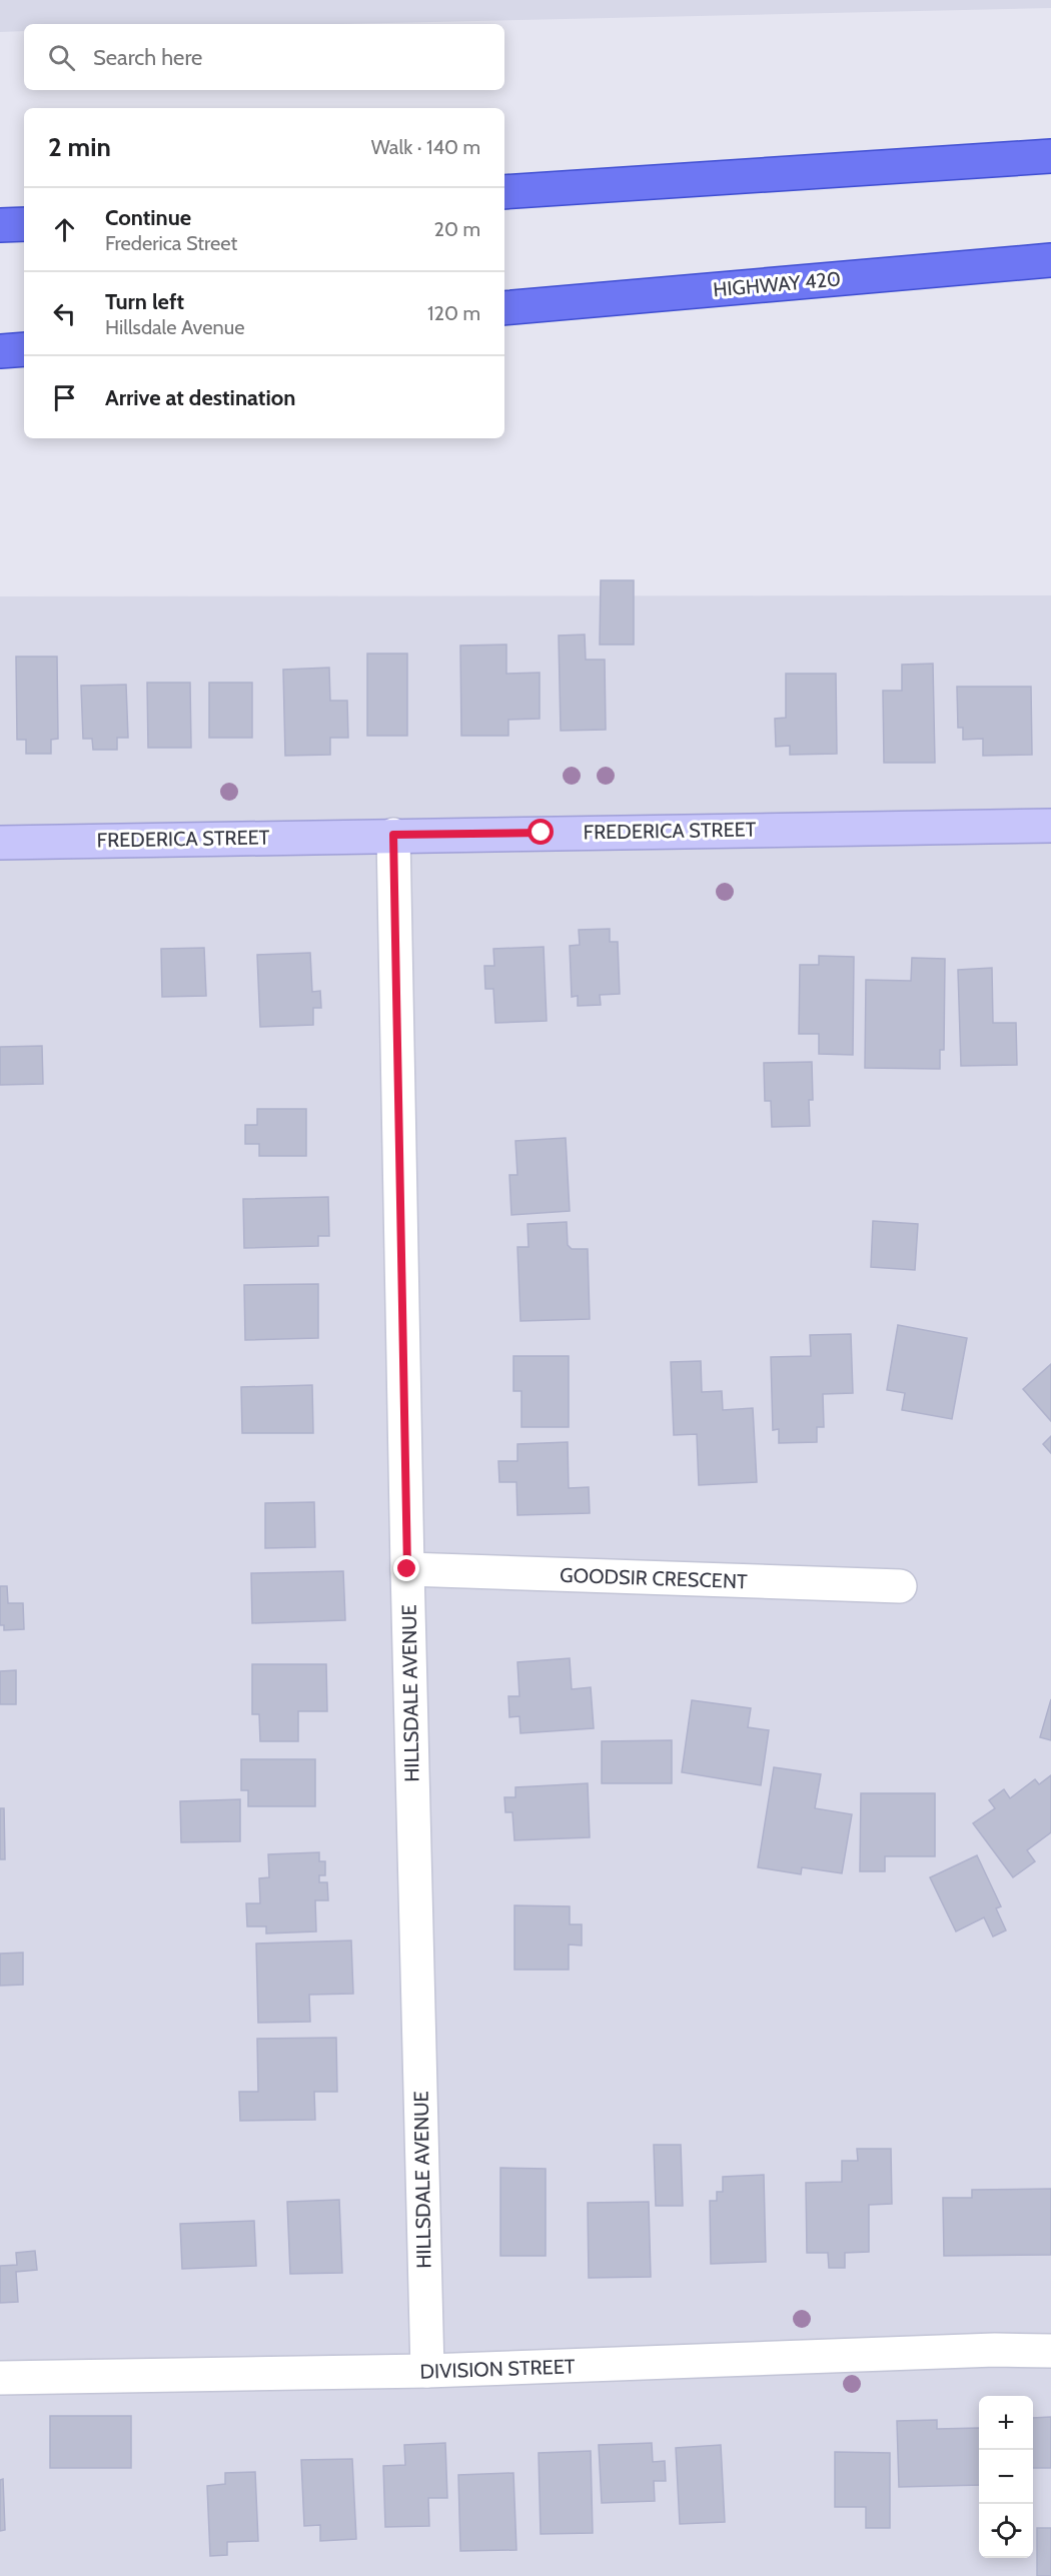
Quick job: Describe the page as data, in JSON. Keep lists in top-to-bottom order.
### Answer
{
  "streets": {
    "highway": ["HIGHWAY 420"],
    "street": [
      "FREDERICA STREET",
      "GOODSIR CRESCENT",
      "HILLSDALE AVENUE",
      "DIVISION STREET"
    ]
  },
  "crossings": [
    ["FREDERICA STREET", "HILLSDALE AVENUE"],
    ["GOODSIR CRESCENT", "HILLSDALE AVENUE"],
    ["HILLSDALE AVENUE", "DIVISION STREET"]
  ],
  "page": {
    "search": "Search here",
    "heading": ["2 min", "Walk · 140 m"],
    "list": [
      ["Continue", "Frederica Street", "20 m"],
      ["Turn left", "Hillsdale Avenue", "120 m"],
      "Arrive at destination"
    ],
    "map_buttons": ["+", "−"]
  }
}
